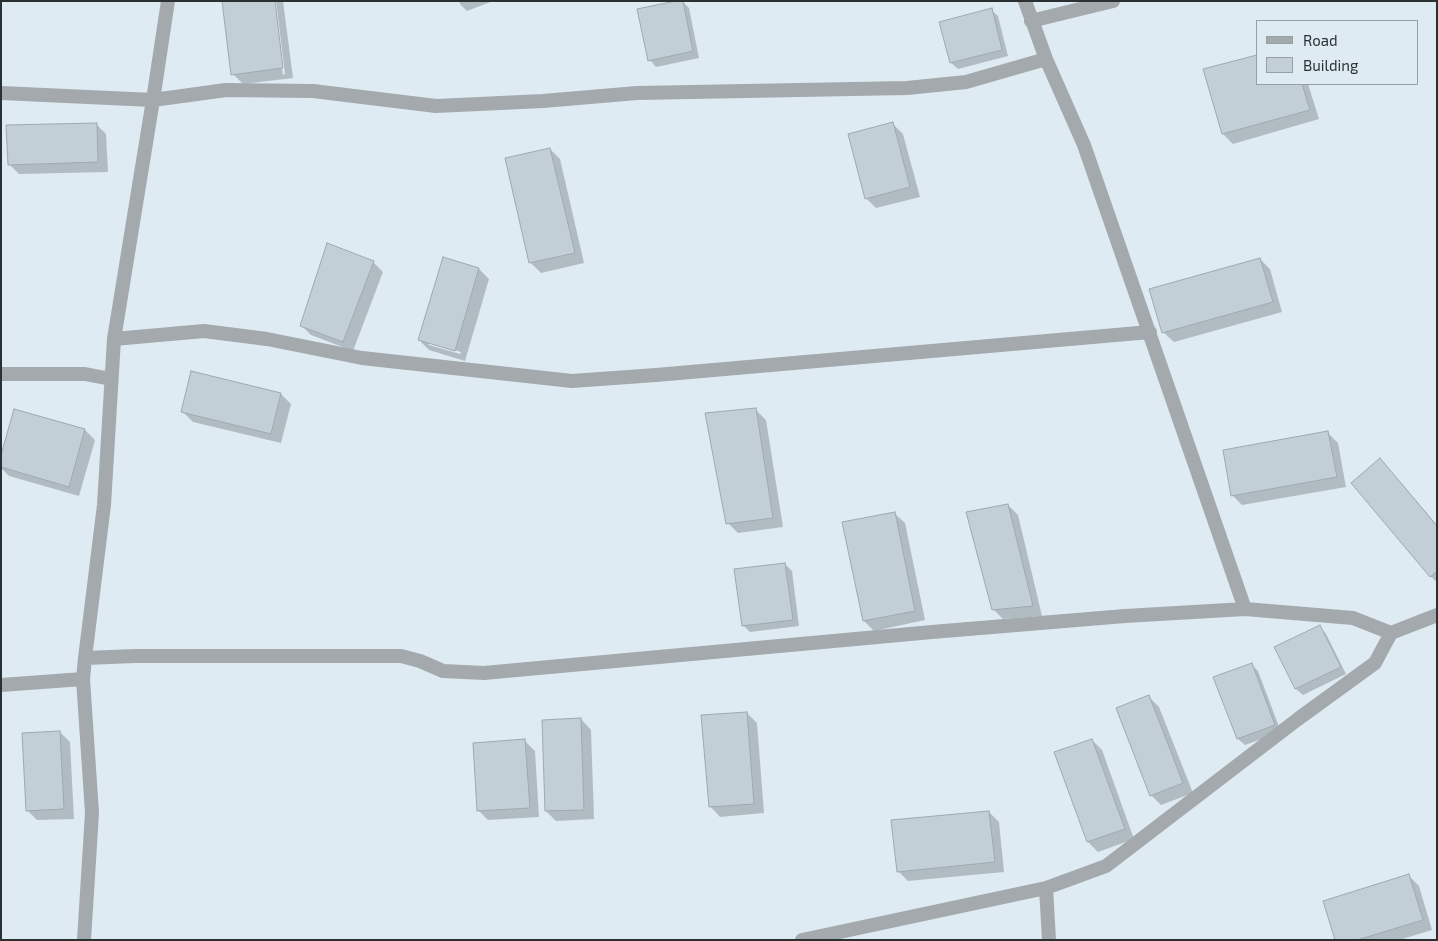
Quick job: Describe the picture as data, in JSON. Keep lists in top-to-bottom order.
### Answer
{
  "legend": ["Road", "Building"]
}
